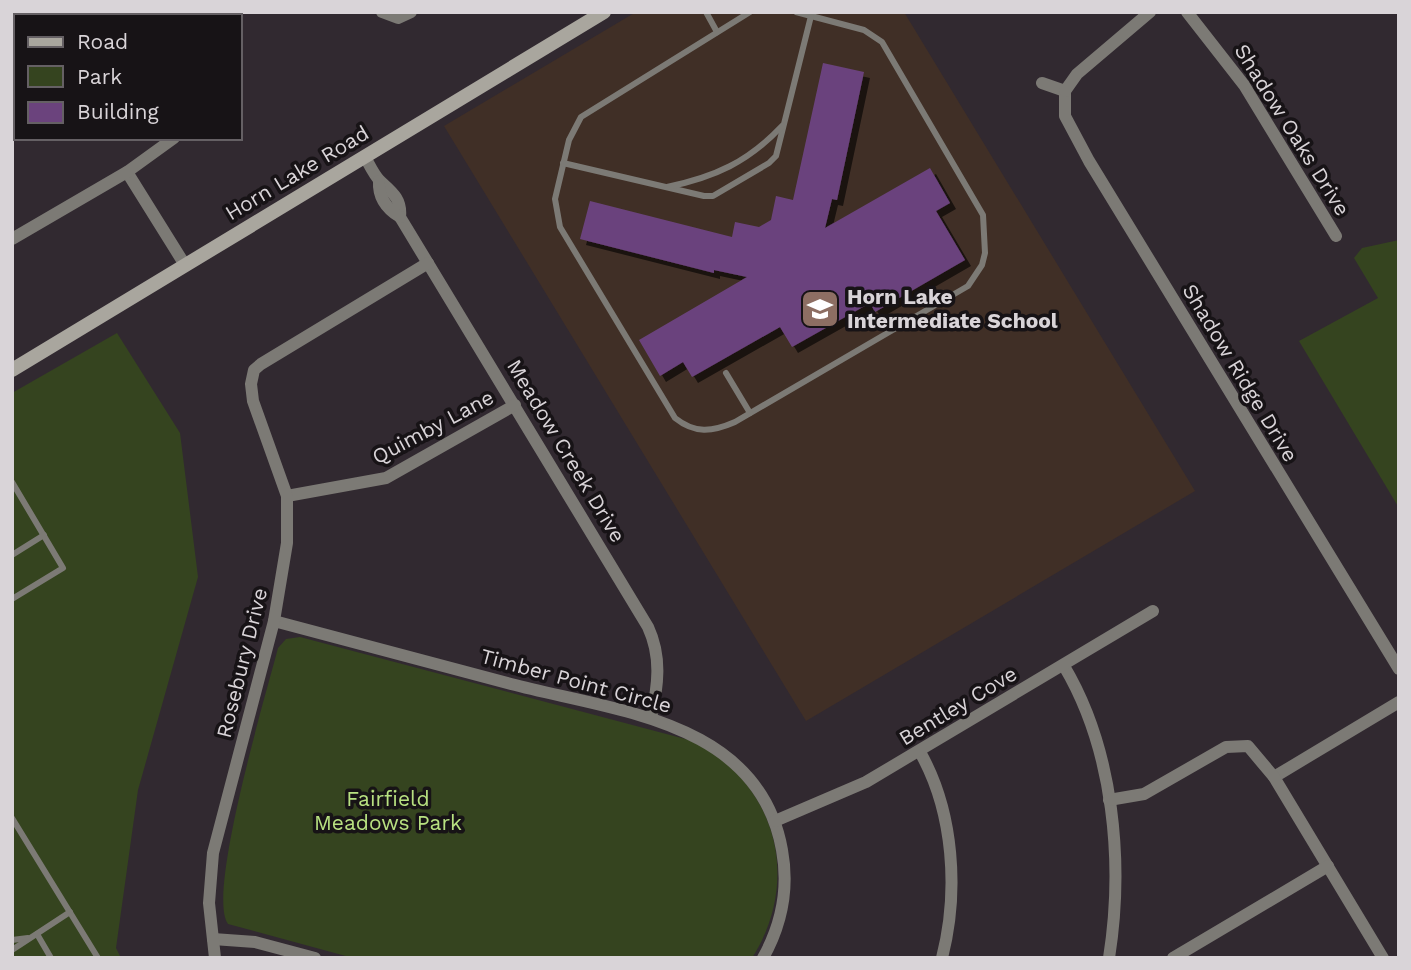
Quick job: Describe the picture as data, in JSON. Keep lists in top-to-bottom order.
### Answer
{
  "streets": {
    "main road": ["Horn Lake Road"],
    "street": [
      "Shadow Oaks Drive",
      "Shadow Ridge Drive",
      "Quimby Lane",
      "Meadow Creek Drive",
      "Rosebury Drive",
      "Timber Point Circle",
      "Bentley Cove"
    ]
  },
  "crossings": [
    ["Horn Lake Road", "Meadow Creek Drive"],
    ["Quimby Lane", "Meadow Creek Drive"],
    ["Quimby Lane", "Rosebury Drive"],
    ["Meadow Creek Drive", "Rosebury Drive"],
    ["Meadow Creek Drive", "Timber Point Circle"],
    ["Rosebury Drive", "Timber Point Circle"],
    ["Timber Point Circle", "Bentley Cove"]
  ],
  "parks": ["Fairfield Meadows Park"],
  "places": {
    "school or university": ["Horn Lake Intermediate School"]
  },
  "legend": ["Road", "Park", "Building"]
}
